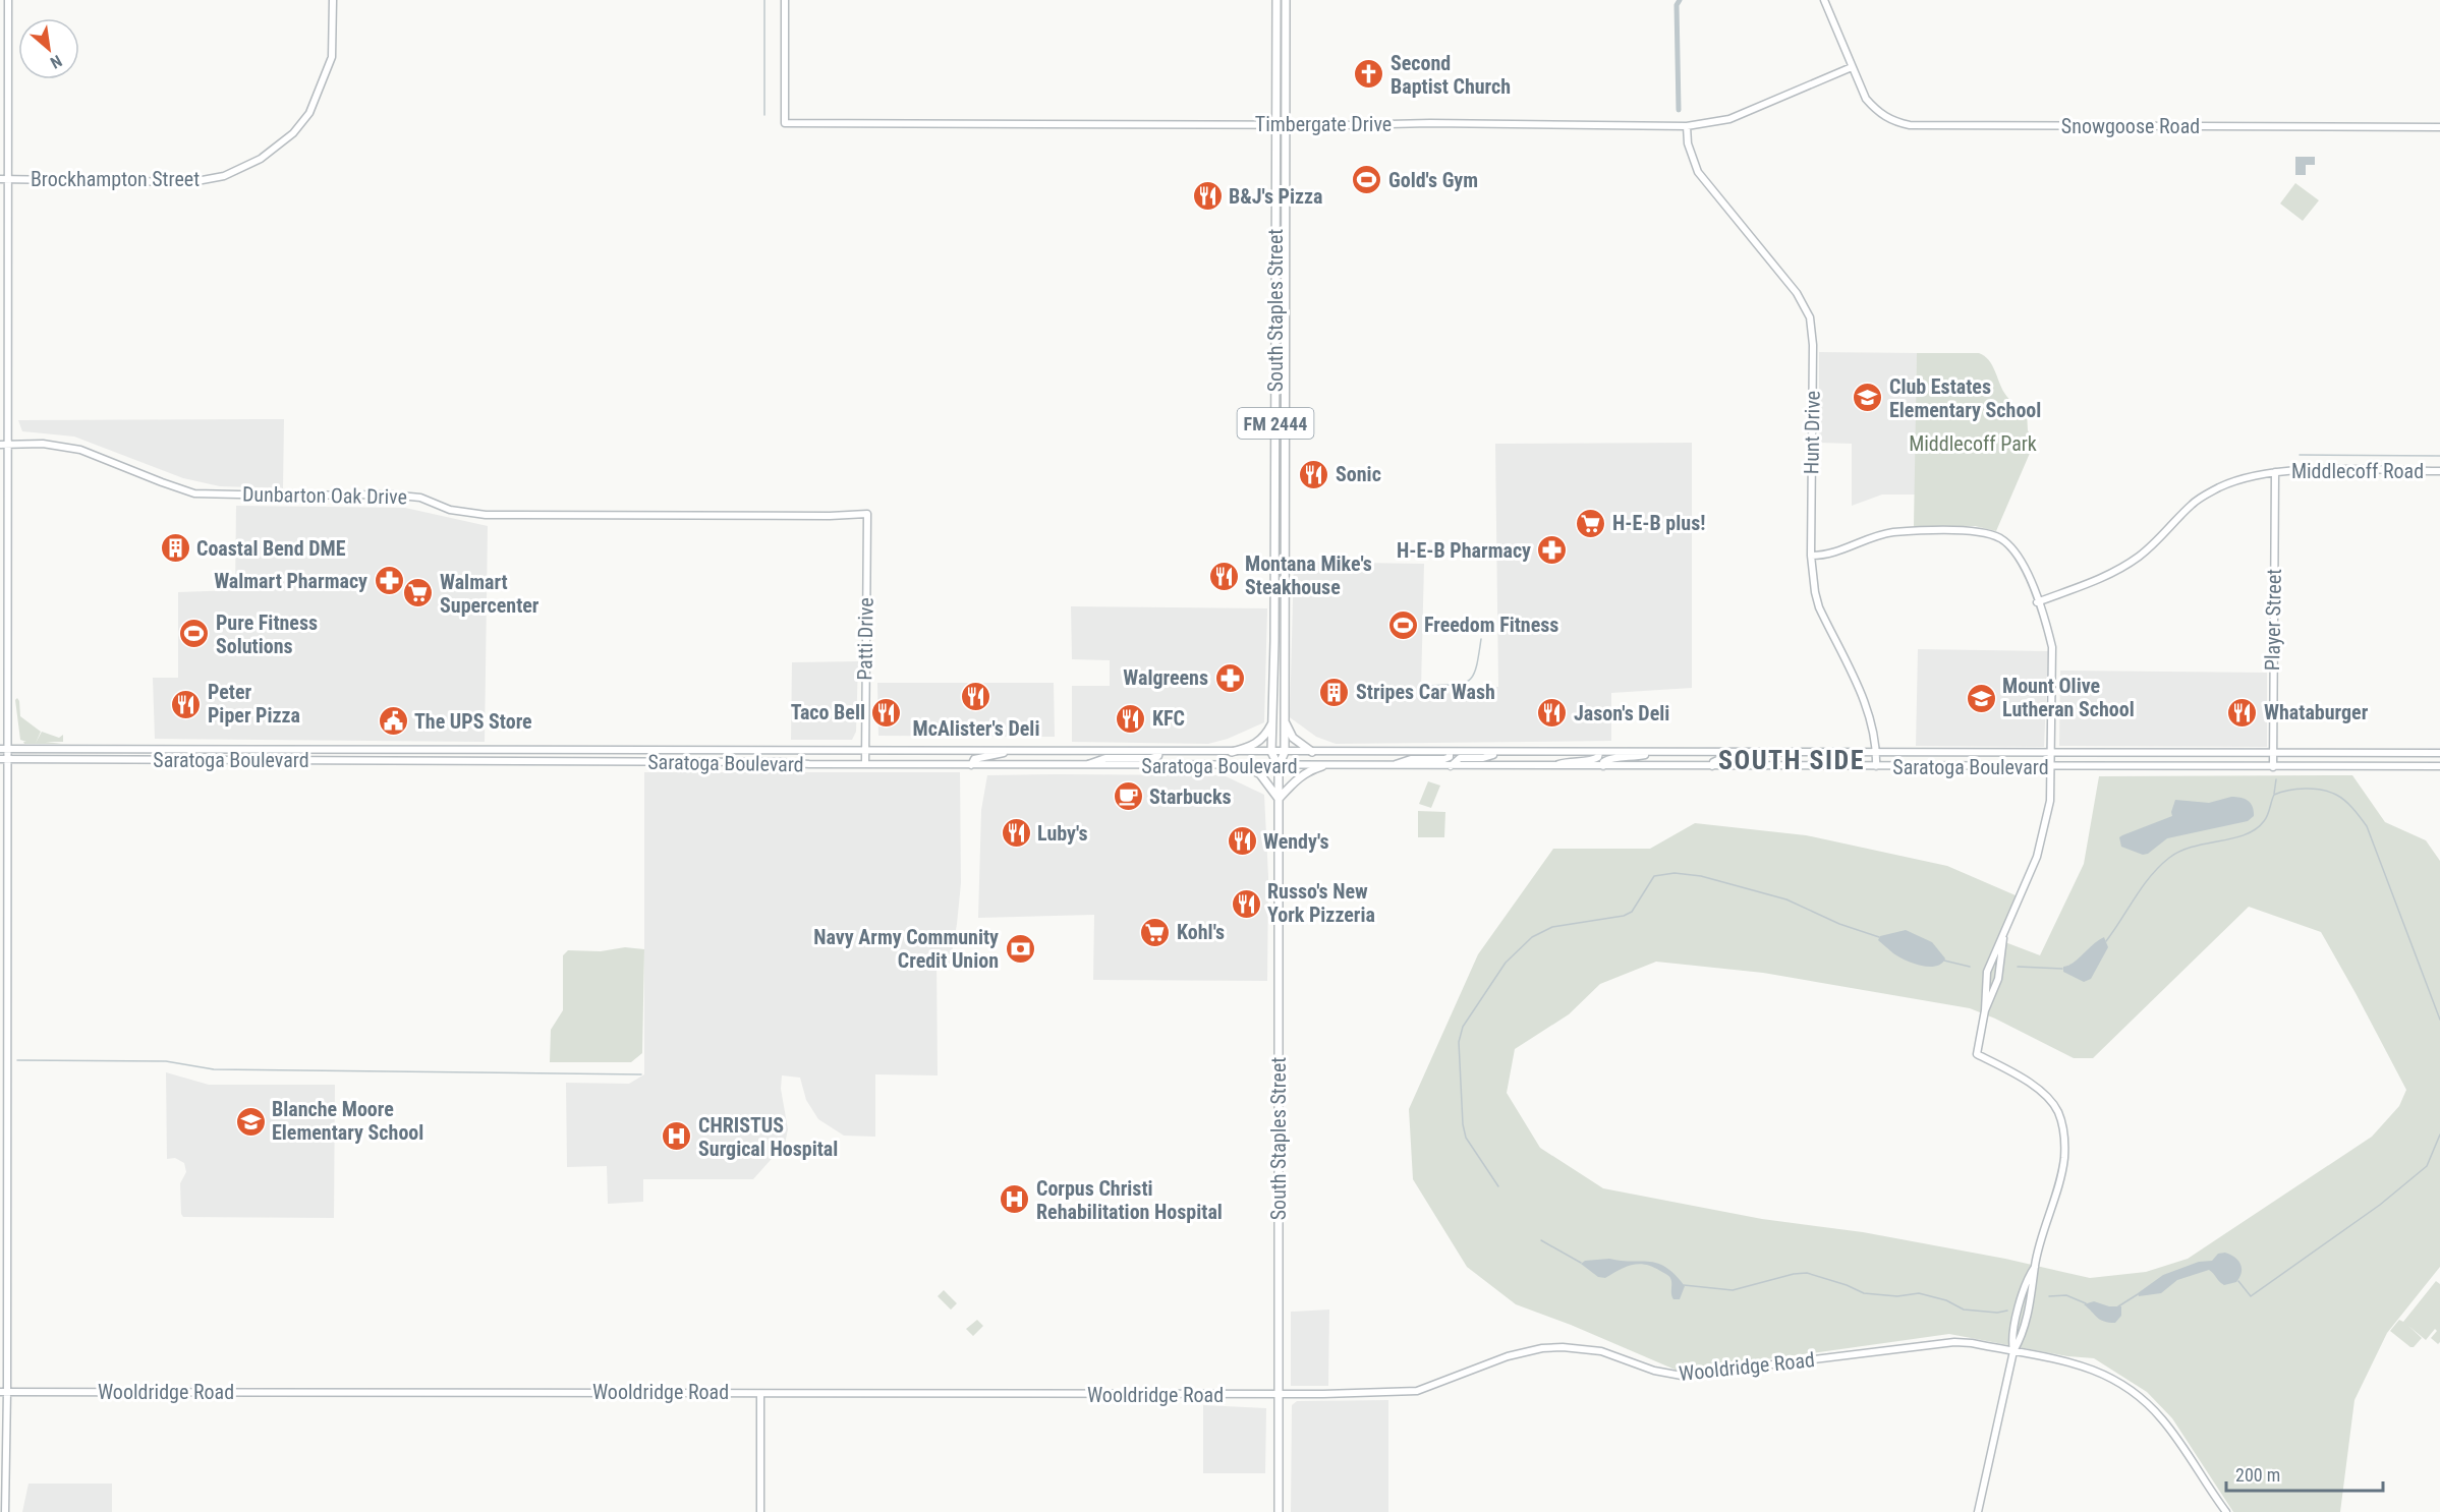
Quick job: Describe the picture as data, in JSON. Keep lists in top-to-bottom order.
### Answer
{
  "streets": {
    "main road": [
      "Timbergate Drive",
      "Snowgoose Road",
      "Brockhampton Street",
      "South Staples Street",
      "FM 2444",
      "Hunt Drive",
      "Middlecoff Road",
      "Dunbarton Oak Drive",
      "Player Street",
      "Patti Drive",
      "Saratoga Boulevard",
      "Wooldridge Road"
    ]
  },
  "crossings": [
    ["Timbergate Drive", "Snowgoose Road"],
    ["Timbergate Drive", "South Staples Street"],
    ["Timbergate Drive", "Hunt Drive"],
    ["South Staples Street", "Saratoga Boulevard"],
    ["South Staples Street", "Wooldridge Road"],
    ["Hunt Drive", "Saratoga Boulevard"],
    ["Middlecoff Road", "Player Street"],
    ["Dunbarton Oak Drive", "Patti Drive"],
    ["Player Street", "Saratoga Boulevard"],
    ["Patti Drive", "Saratoga Boulevard"]
  ],
  "districts": ["SOUTH SIDE"],
  "parks": ["Middlecoff Park"],
  "places": {
    "church": ["Second Baptist Church"],
    "sports": ["Gold's Gym", "Freedom Fitness", "Pure Fitness Solutions"],
    "restaurant": [
      "B&J's Pizza",
      "Sonic",
      "Montana Mike's Steakhouse",
      "McAlister's Deli",
      "Peter Piper Pizza",
      "Taco Bell",
      "Whataburger",
      "Jason's Deli",
      "KFC",
      "Luby's",
      "Wendy's",
      "Russo's New York Pizzeria"
    ],
    "school or university": ["Club Estates Elementary School", "Mount Olive Lutheran School", "Blanche Moore Elementary School"],
    "supermarket": ["H-E-B plus!", "Walmart Supercenter", "Kohl's"],
    "building": ["Coastal Bend DME", "Stripes Car Wash"],
    "pharmacy": ["H-E-B Pharmacy", "Walmart Pharmacy", "Walgreens"],
    "public building": ["The UPS Store"],
    "cafe": ["Starbucks"],
    "bank": ["Navy Army Community Credit Union"],
    "hospital": ["CHRISTUS Surgical Hospital", "Corpus Christi Rehabilitation Hospital"]
  },
  "scale_bar": "200 m",
  "north": "bottom right"
}
